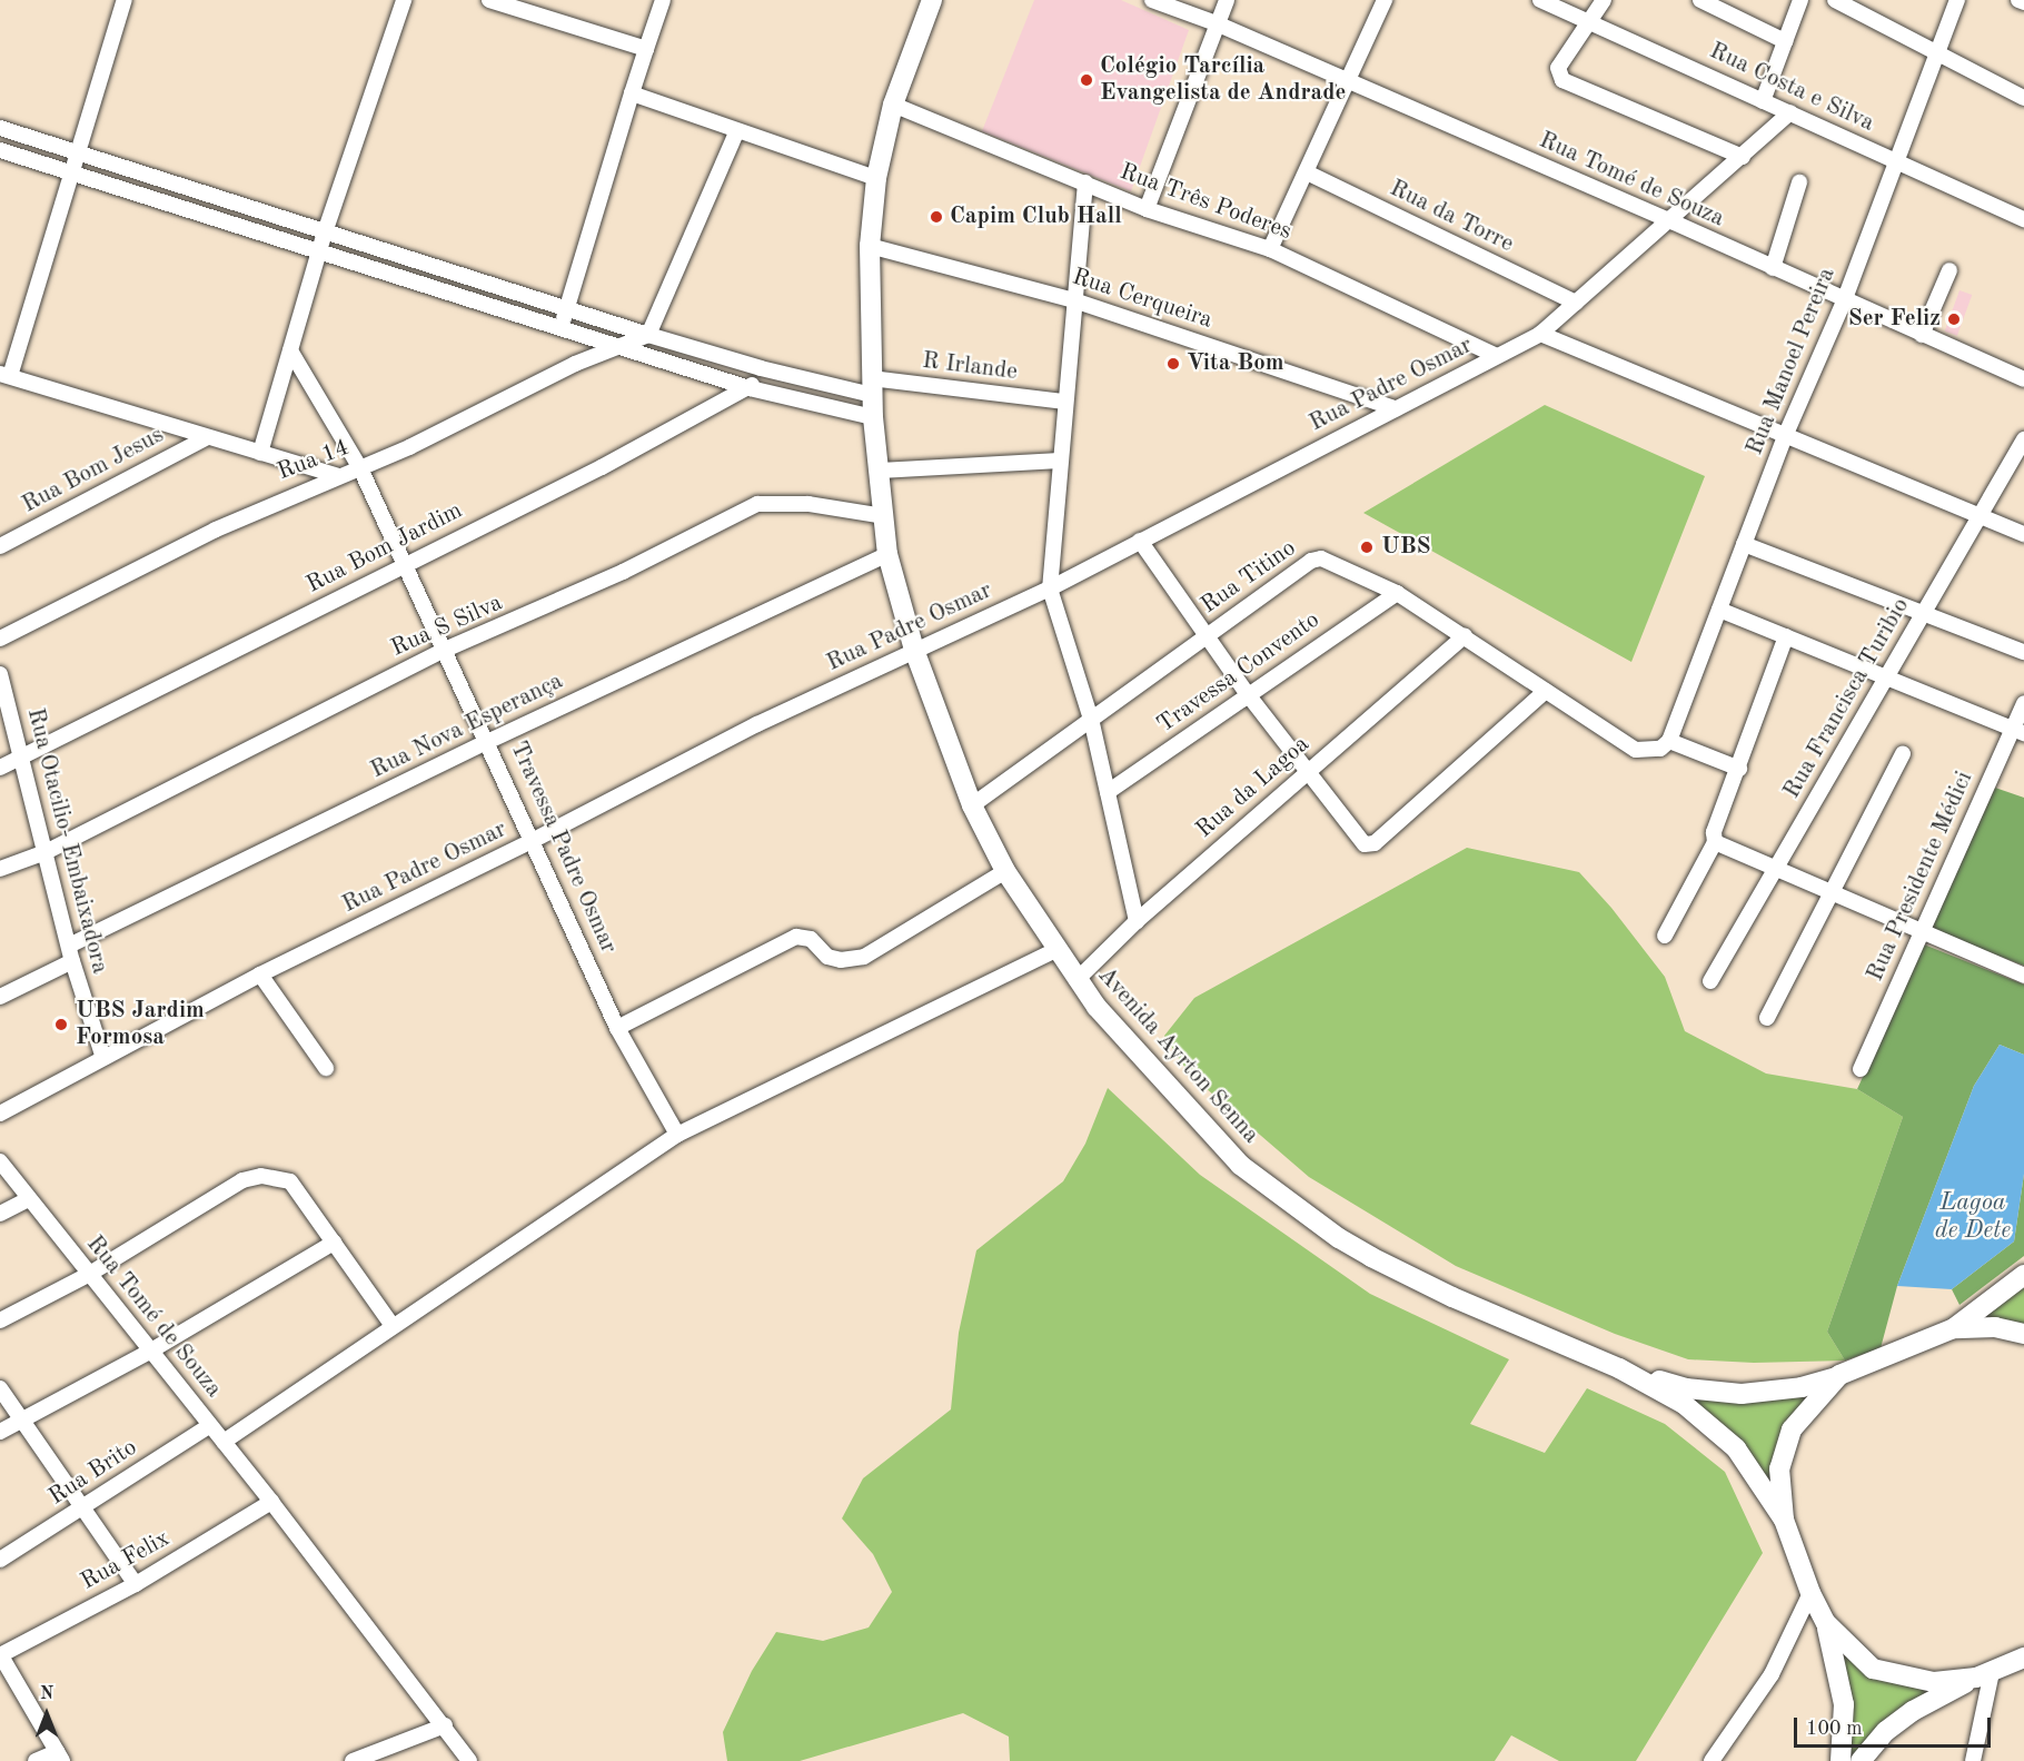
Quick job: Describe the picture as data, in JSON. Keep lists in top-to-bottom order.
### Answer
{
  "streets": {
    "main road": ["Avenida Ayrton Senna"],
    "street": [
      "Rua Costa e Silva",
      "Rua Tomé de Souza",
      "Rua Três Poderes",
      "Rua da Torre",
      "Rua Cerqueira",
      "Rua Manoel Pereira",
      "R Irlande",
      "Rua Padre Osmar",
      "Rua 14",
      "Rua Bom Jesus",
      "Rua Bom Jardim",
      "Rua Titino",
      "Rua S Silva",
      "Travessa Convento",
      "Rua Francisca Turibio",
      "Rua Nova Esperança",
      "Rua da Lagoa",
      "Rua Otacilio- Embaixadora",
      "Travessa Padre Osmar",
      "Rua Presidente Médici",
      "Rua Brito",
      "Rua Felix"
    ]
  },
  "crossings": [
    ["Rua Costa e Silva", "Rua Manoel Pereira"],
    ["Rua Costa e Silva", "Rua Padre Osmar"],
    ["Rua Tomé de Souza", "Rua Manoel Pereira"],
    ["Rua Tomé de Souza", "Rua Padre Osmar"],
    ["Rua Tomé de Souza", "Rua Brito"],
    ["Rua Tomé de Souza", "Rua Felix"],
    ["Rua Três Poderes", "Rua Padre Osmar"],
    ["Rua Três Poderes", "Avenida Ayrton Senna"],
    ["Rua da Torre", "Rua Padre Osmar"],
    ["Rua Cerqueira", "Rua Padre Osmar"],
    ["Rua Cerqueira", "Avenida Ayrton Senna"],
    ["Rua Manoel Pereira", "Rua Titino"],
    ["R Irlande", "Rua 14"],
    ["R Irlande", "Avenida Ayrton Senna"],
    ["Rua Padre Osmar", "Rua Otacilio- Embaixadora"],
    ["Rua Padre Osmar", "Travessa Padre Osmar"],
    ["Rua Padre Osmar", "Avenida Ayrton Senna"],
    ["Rua 14", "Travessa Padre Osmar"],
    ["Rua Bom Jardim", "Rua Otacilio- Embaixadora"],
    ["Rua Bom Jardim", "Travessa Padre Osmar"],
    ["Rua Titino", "Travessa Convento"],
    ["Rua Titino", "Rua da Lagoa"],
    ["Rua Titino", "Avenida Ayrton Senna"],
    ["Rua S Silva", "Rua Otacilio- Embaixadora"],
    ["Rua S Silva", "Travessa Padre Osmar"],
    ["Rua S Silva", "Avenida Ayrton Senna"],
    ["Rua Nova Esperança", "Rua Otacilio- Embaixadora"],
    ["Rua Nova Esperança", "Travessa Padre Osmar"],
    ["Rua Nova Esperança", "Avenida Ayrton Senna"],
    ["Rua da Lagoa", "Avenida Ayrton Senna"]
  ],
  "water": ["Lagoa de Dete"],
  "places": [
    "Colégio Tarcília Evangelista de Andrade",
    "Capim Club Hall",
    "Ser Feliz",
    "Vita Bom",
    "UBS",
    "UBS Jardim Formosa"
  ],
  "scale_bar": "100 m",
  "north": "top"
}
